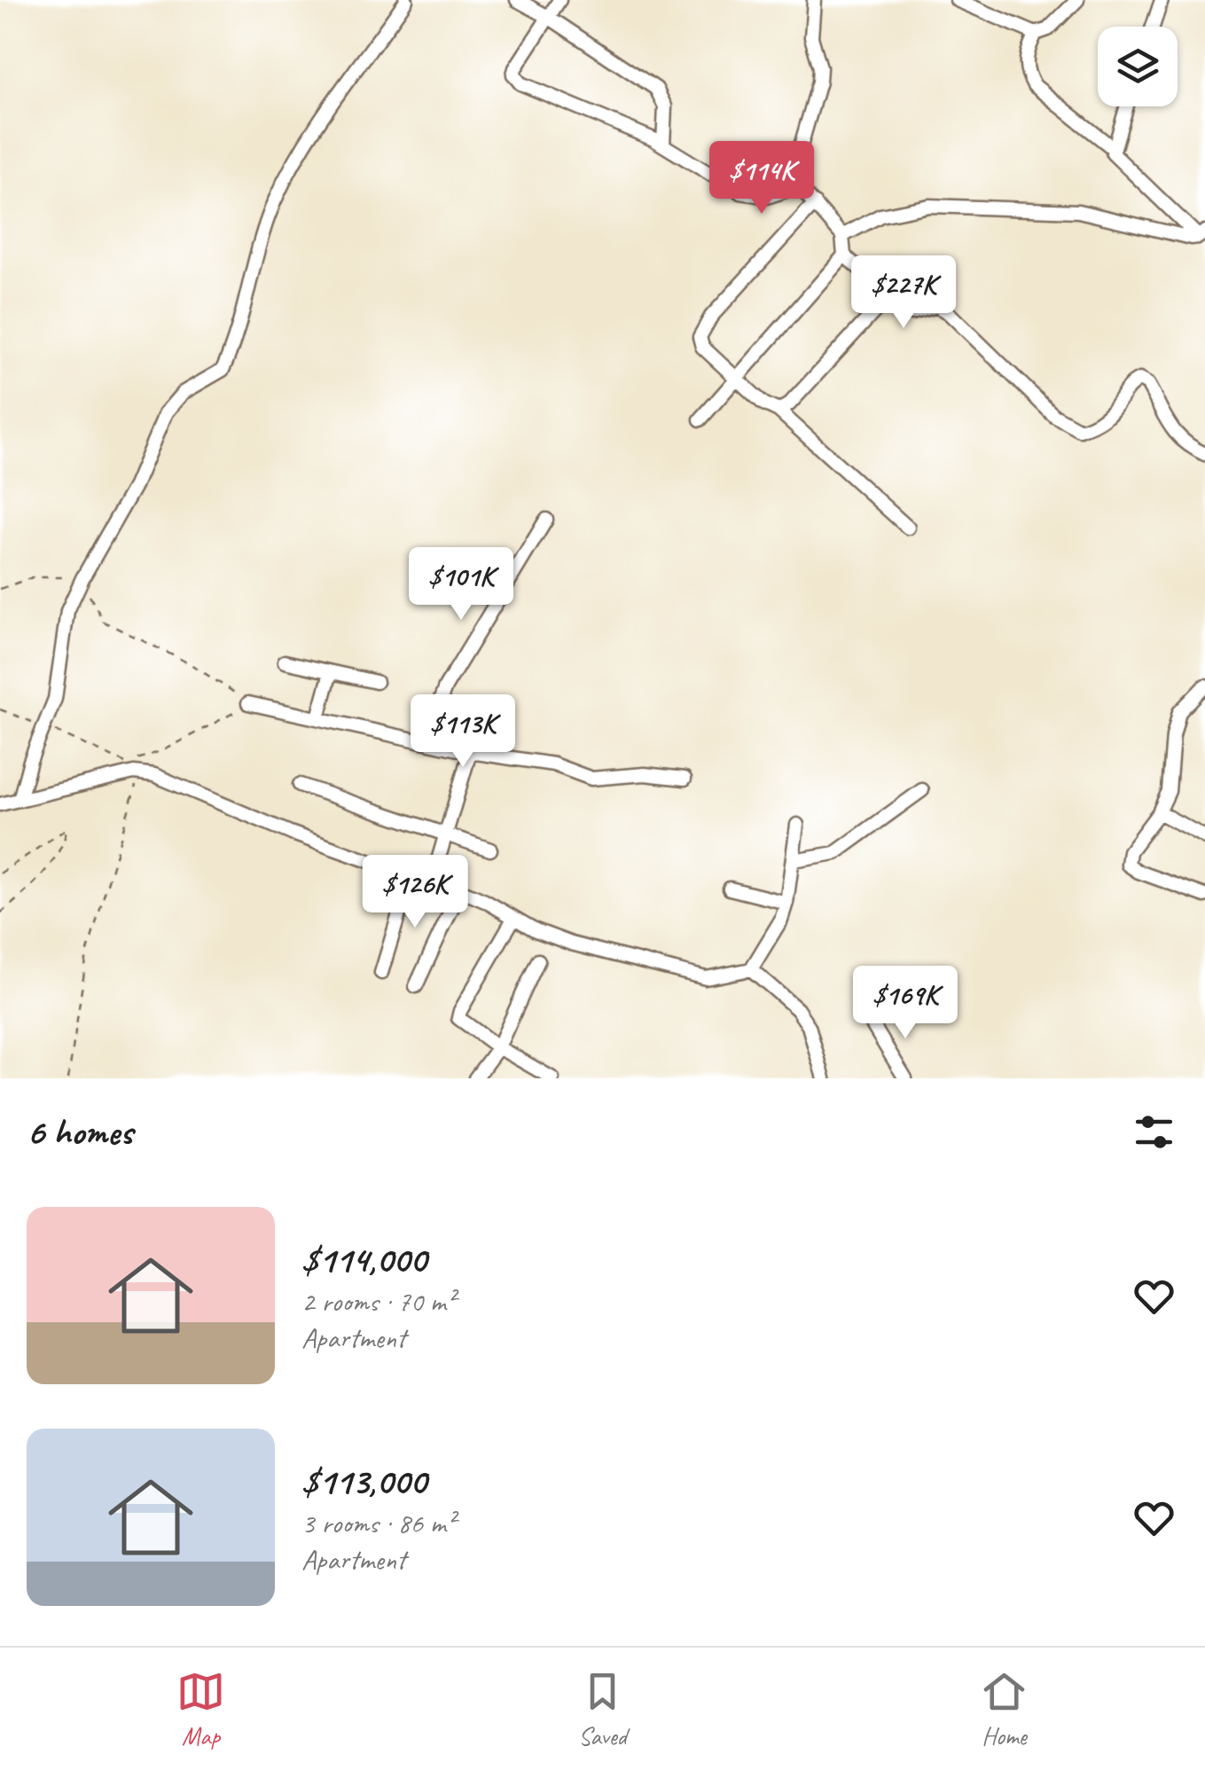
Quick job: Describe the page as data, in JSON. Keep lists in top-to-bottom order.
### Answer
{
  "page": {
    "price": [
      "$114K",
      "$227K",
      "$101K",
      "$113K",
      "$126K",
      "$169K"
    ],
    "heading": "6 homes",
    "list": [
      {
        "name": "$114,000",
        "note": "2 rooms · 70 m² · Apartment"
      },
      {
        "name": "$113,000",
        "note": "3 rooms · 86 m² · Apartment"
      }
    ],
    "tabs": ["Map", "Saved", "Home"]
  }
}
